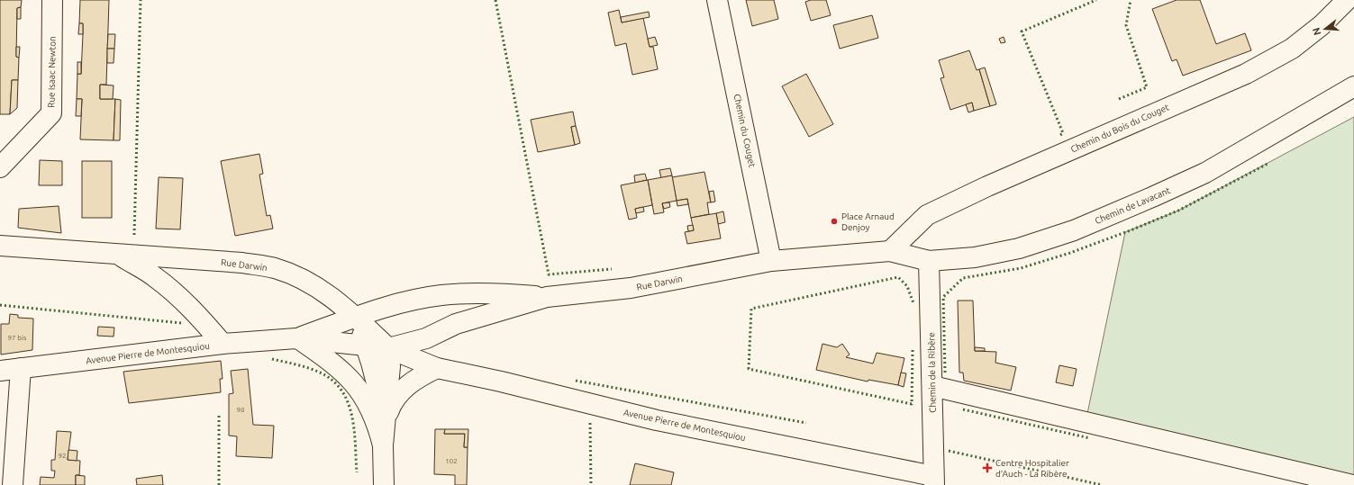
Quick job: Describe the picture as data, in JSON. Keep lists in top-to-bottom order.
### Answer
{
  "streets": {
    "street": [
      "Rue Isaac Newton",
      "Chemin du Bois du Couget",
      "Chemin du Couget",
      "Chemin de Lavacant",
      "Rue Darwin",
      "Avenue Pierre de Montesquiou",
      "Chemin de la Ribère"
    ]
  },
  "crossings": [
    ["Chemin du Bois du Couget", "Chemin de Lavacant"],
    ["Chemin du Couget", "Rue Darwin"],
    ["Chemin de Lavacant", "Chemin de la Ribère"],
    ["Rue Darwin", "Avenue Pierre de Montesquiou"],
    ["Avenue Pierre de Montesquiou", "Chemin de la Ribère"]
  ],
  "places": {
    "other": ["Place Arnaud Denjoy"],
    "health": ["Centre Hospitalier d'Auch - La Ribère"]
  },
  "house_numbers": [
    "97 bis",
    "98",
    "92",
    "102"
  ],
  "north": "left"
}
